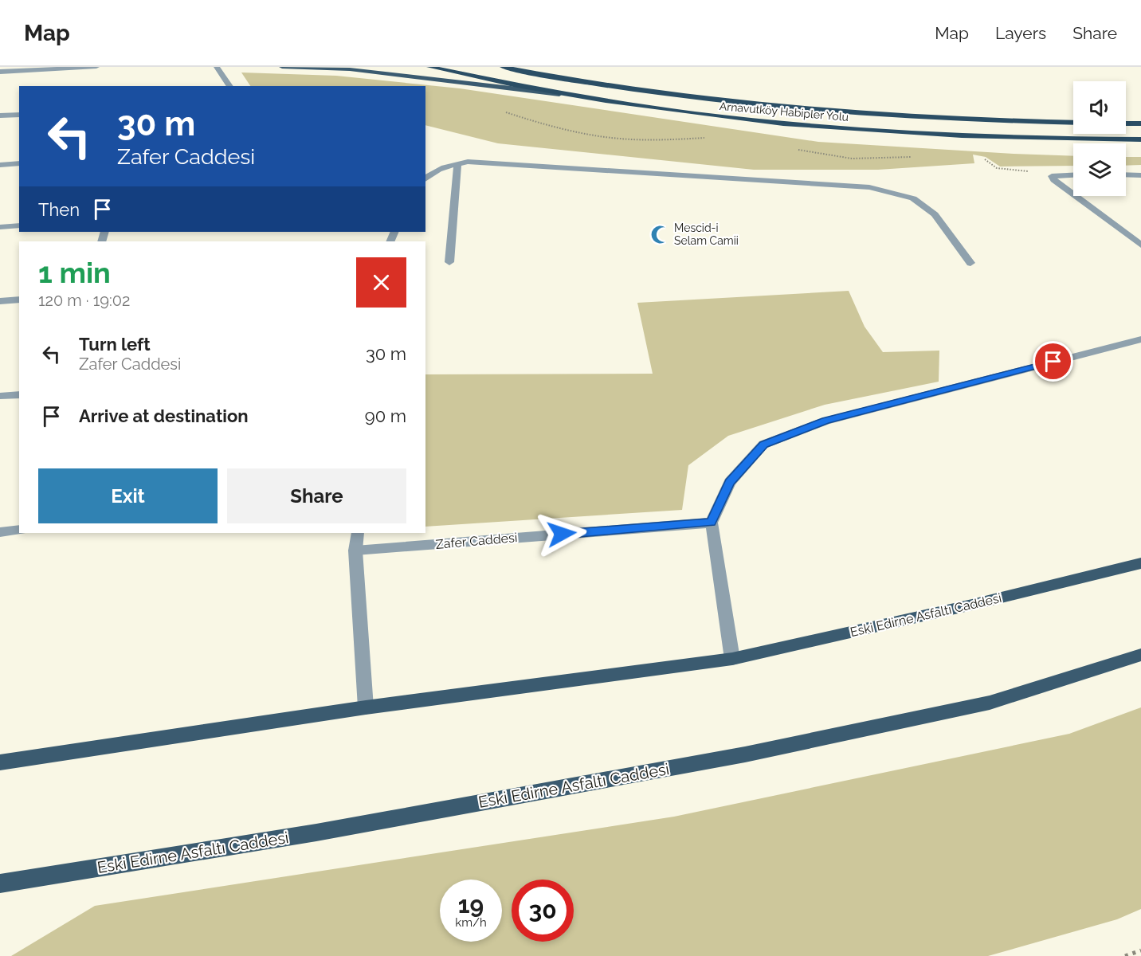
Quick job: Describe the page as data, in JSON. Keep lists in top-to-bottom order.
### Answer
{
  "streets": {
    "highway": ["Arnavutköy Habipler Yolu"],
    "main road": ["Eski Edirne Asfaltı Caddesi"],
    "street": ["Zafer Caddesi"]
  },
  "places": {
    "mosque": ["Mescid-i Selam Camii"]
  },
  "page": {
    "header": "Map",
    "nav": ["Map", "Layers", "Share"],
    "turn": ["30 m", "Zafer Caddesi"],
    "then": "Then",
    "heading": ["1 min", "120 m · 19:02"],
    "list": [
      {
        "name": "Turn left",
        "note": "Zafer Caddesi",
        "value": "30 m"
      },
      {
        "name": "Arrive at destination",
        "value": "90 m"
      }
    ],
    "buttons": ["Exit", "Share"],
    "speed": "19 km/h",
    "limit": "30"
  }
}
